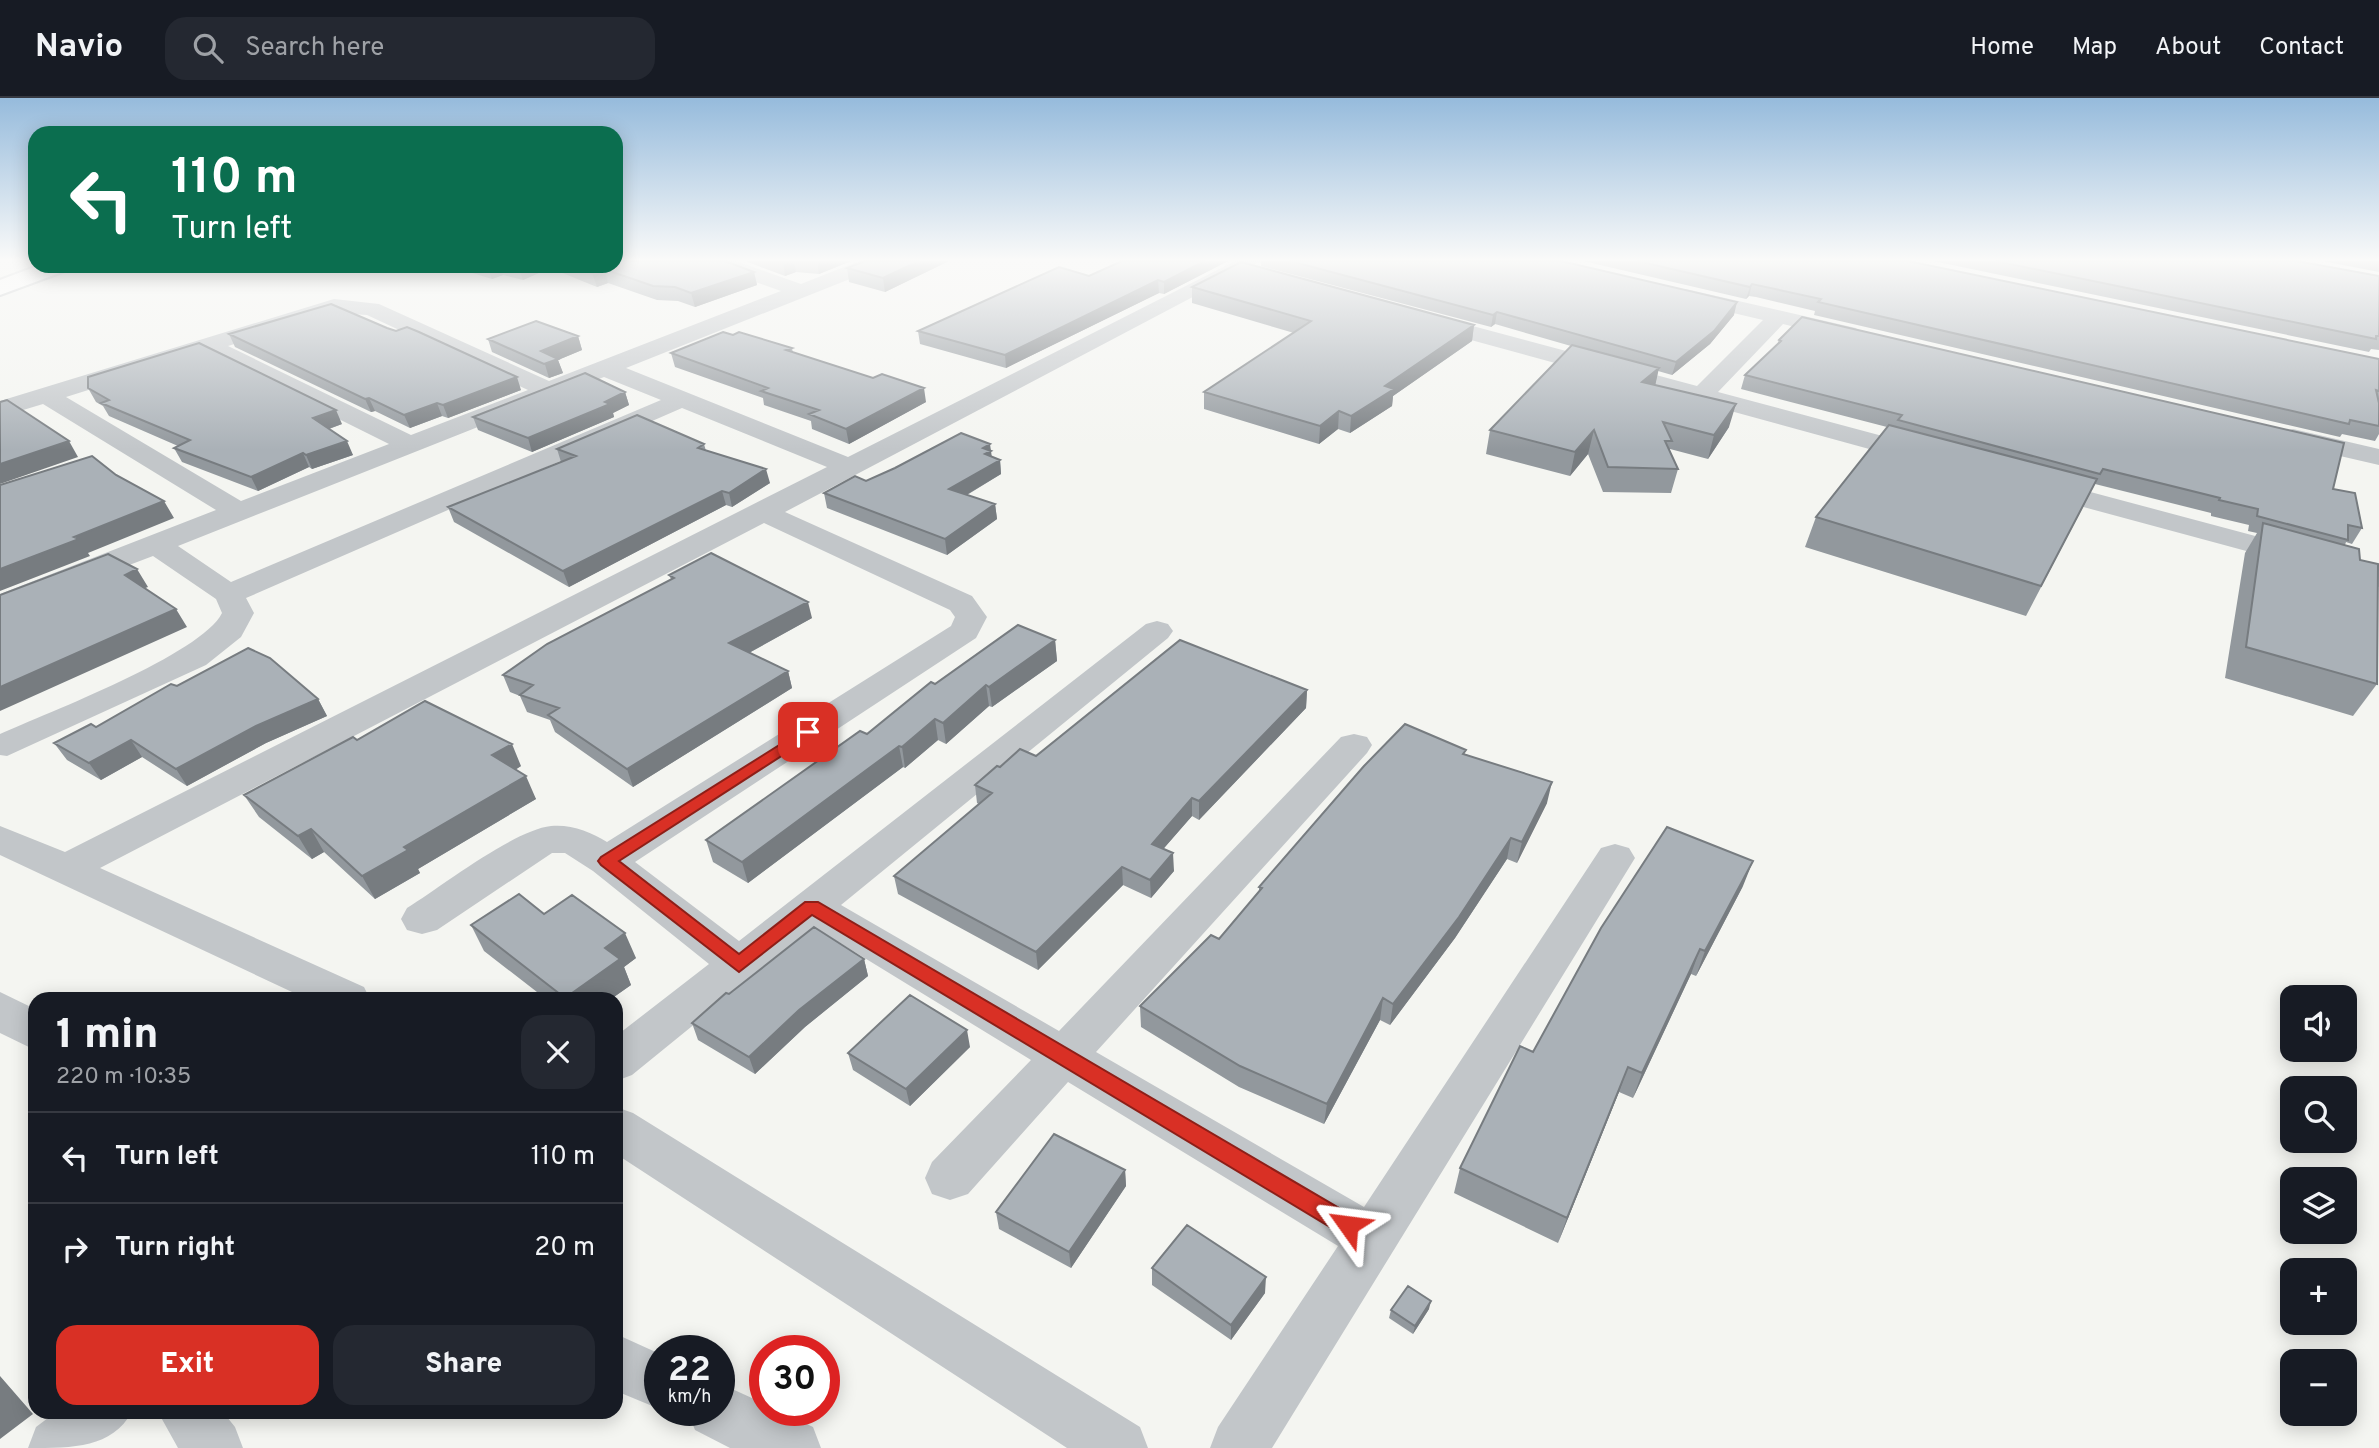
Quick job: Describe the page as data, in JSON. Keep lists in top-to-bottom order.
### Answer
{
  "page": {
    "header": "Navio",
    "search": "Search here",
    "nav": [
      "Home",
      "Map",
      "About",
      "Contact"
    ],
    "turn": ["110 m", "Turn left"],
    "map_buttons": ["+", "−"],
    "heading": ["1 min", "220 m · 10:35"],
    "list": [
      {
        "name": "Turn left",
        "value": "110 m"
      },
      {
        "name": "Turn right",
        "value": "20 m"
      }
    ],
    "buttons": ["Exit", "Share"],
    "speed": "22 km/h",
    "limit": "30"
  }
}
